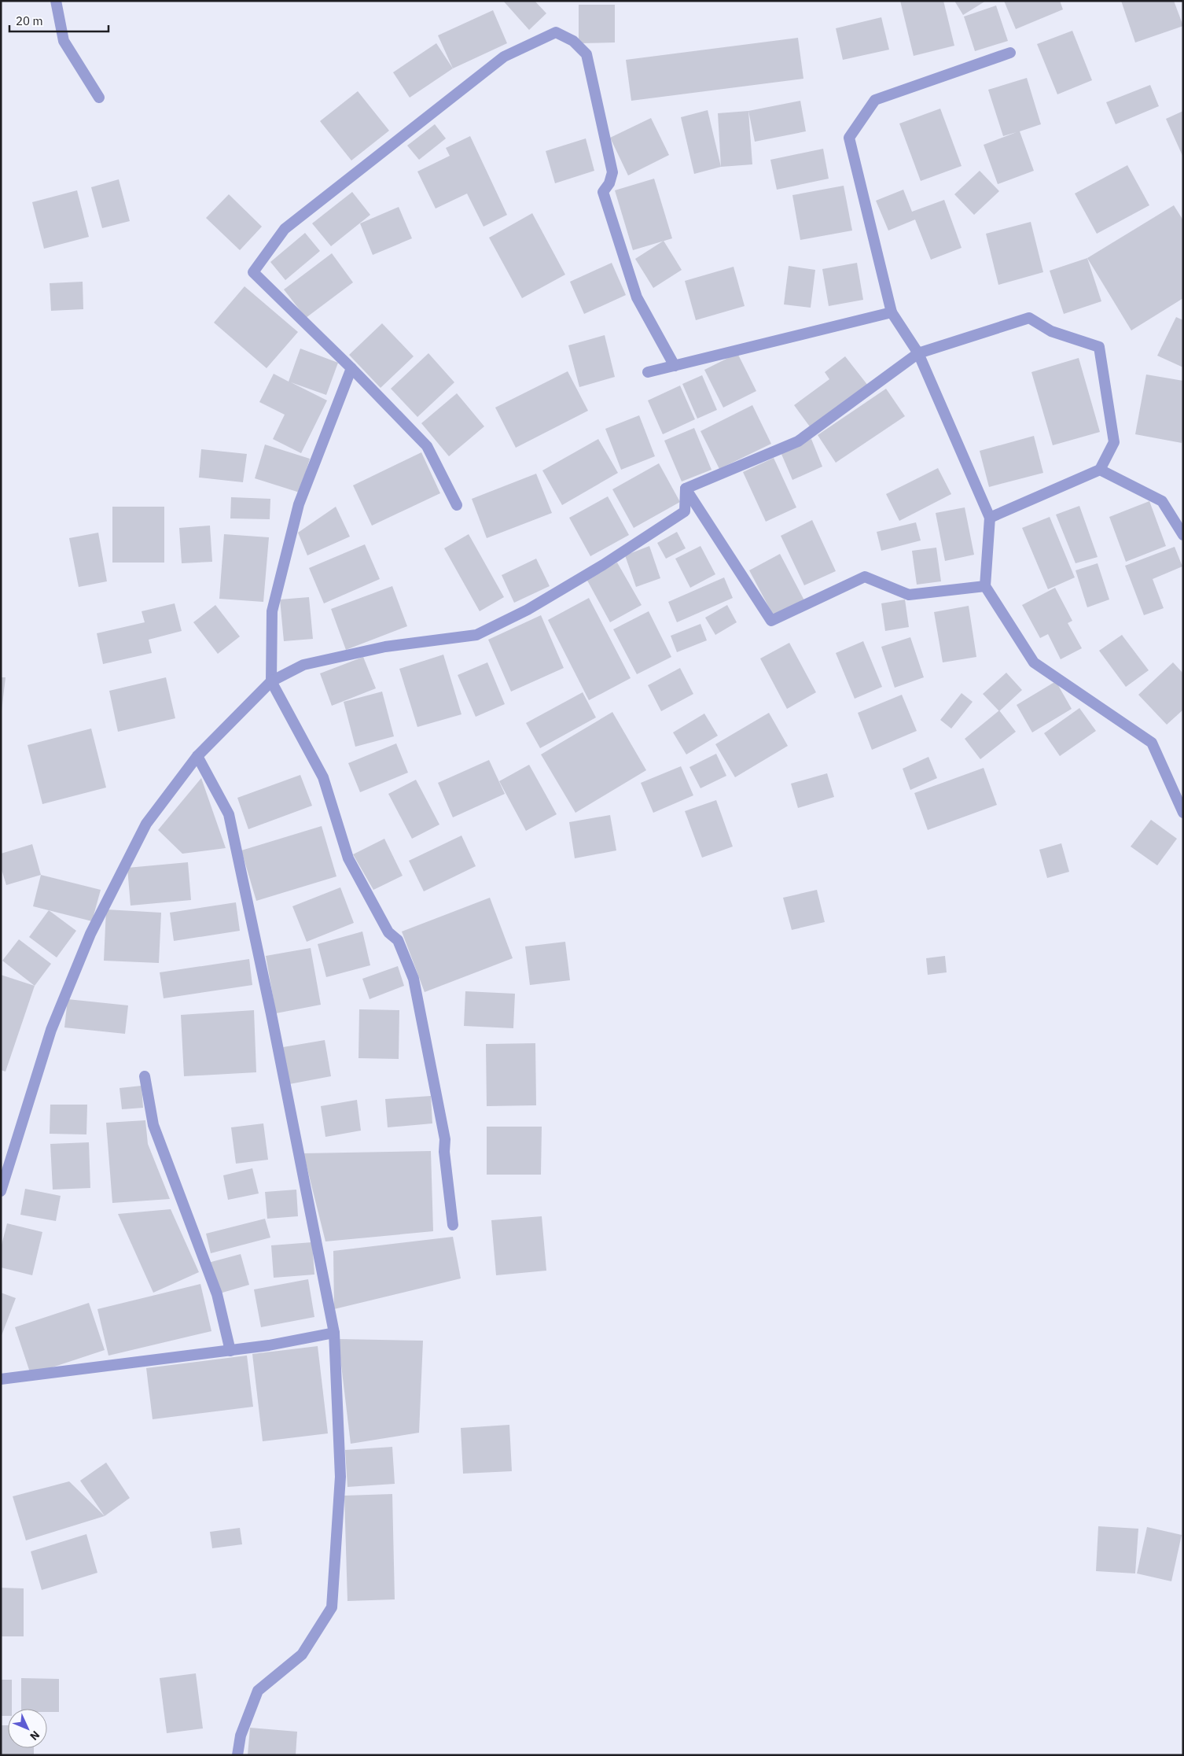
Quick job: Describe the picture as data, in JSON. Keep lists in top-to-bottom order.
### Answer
{
  "scale_bar": "20 m",
  "north": "bottom right"
}
